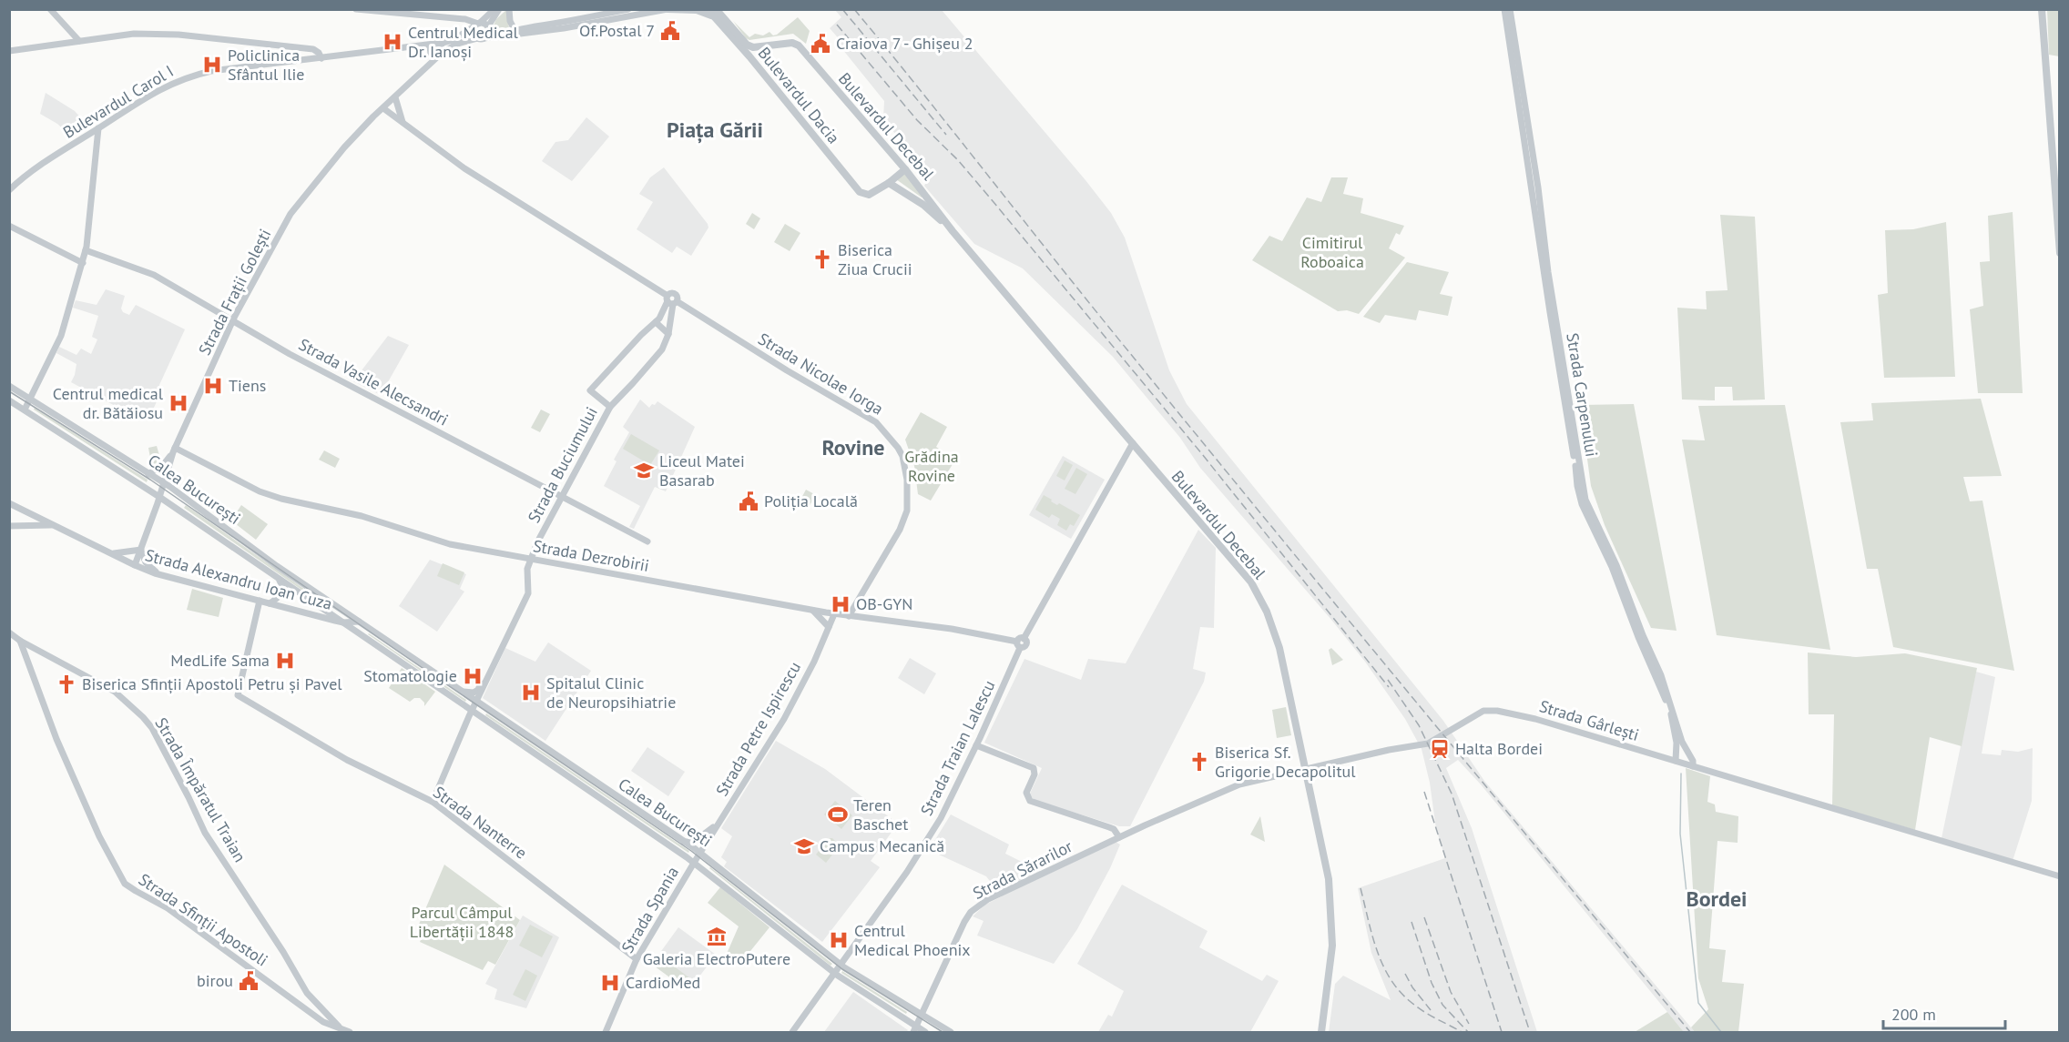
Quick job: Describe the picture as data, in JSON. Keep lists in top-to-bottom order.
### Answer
{
  "streets": {
    "main road": ["Bulevardul Dacia", "Bulevardul Decebal"],
    "street": [
      "Bulevardul Carol I",
      "Strada Frații Golești",
      "Strada Nicolae Iorga",
      "Strada Vasile Alecsandri",
      "Strada Carpenului",
      "Strada Buciumului",
      "Calea București",
      "Strada Dezrobirii",
      "Strada Alexandru Ioan Cuza",
      "Strada Gârlești",
      "Strada Petre Ispirescu",
      "Strada Traian Lalescu",
      "Strada Împăratul Traian",
      "Strada Nanterre",
      "Strada Sărarilor",
      "Strada Spania",
      "Strada Sfinții Apostoli"
    ]
  },
  "crossings": [
    ["Bulevardul Dacia", "Bulevardul Decebal"],
    ["Bulevardul Carol I", "Strada Frații Golești"],
    ["Bulevardul Decebal", "Strada Gârlești"],
    ["Strada Frații Golești", "Strada Nicolae Iorga"],
    ["Strada Frații Golești", "Strada Vasile Alecsandri"],
    ["Strada Frații Golești", "Calea București"],
    ["Strada Frații Golești", "Strada Dezrobirii"],
    ["Strada Frații Golești", "Strada Alexandru Ioan Cuza"],
    ["Strada Nicolae Iorga", "Strada Buciumului"],
    ["Strada Nicolae Iorga", "Strada Dezrobirii"],
    ["Strada Vasile Alecsandri", "Strada Buciumului"],
    ["Strada Carpenului", "Strada Gârlești"],
    ["Strada Buciumului", "Strada Dezrobirii"],
    ["Calea București", "Strada Alexandru Ioan Cuza"],
    ["Calea București", "Strada Petre Ispirescu"],
    ["Calea București", "Strada Traian Lalescu"],
    ["Calea București", "Strada Sărarilor"],
    ["Calea București", "Strada Spania"],
    ["Strada Dezrobirii", "Strada Petre Ispirescu"],
    ["Strada Dezrobirii", "Strada Traian Lalescu"],
    ["Strada Alexandru Ioan Cuza", "Strada Nanterre"],
    ["Strada Gârlești", "Strada Sărarilor"],
    ["Strada Petre Ispirescu", "Strada Spania"],
    ["Strada Împăratul Traian", "Strada Sfinții Apostoli"],
    ["Strada Nanterre", "Strada Spania"]
  ],
  "districts": ["Piața Gării", "Rovine", "Bordei"],
  "parks": ["Cimitirul Roboaica", "Grădina Rovine", "Parcul Câmpul Libertății 1848"],
  "places": {
    "public building": [
      "Of.Postal 7",
      "Craiova 7 - Ghișeu 2",
      "Poliția Locală",
      "birou"
    ],
    "hospital": [
      "Centrul Medical Dr. Ianoși",
      "Policlinica Sfântul Ilie",
      "Tiens",
      "Centrul medical dr. Bătăiosu",
      "OB-GYN",
      "MedLife Sama",
      "Stomatologie",
      "Spitalul Clinic de Neuropsihiatrie",
      "Centrul Medical Phoenix",
      "CardioMed"
    ],
    "church": ["Biserica Ziua Crucii", "Biserica Sfinții Apostoli Petru și Pavel", "Biserica Sf. Grigorie Decapolitul"],
    "school or university": ["Liceul Matei Basarab", "Campus Mecanică"],
    "station": ["Halta Bordei"],
    "sports": ["Teren Baschet"],
    "museum": ["Galeria ElectroPutere"]
  },
  "scale_bar": "200 m"
}
